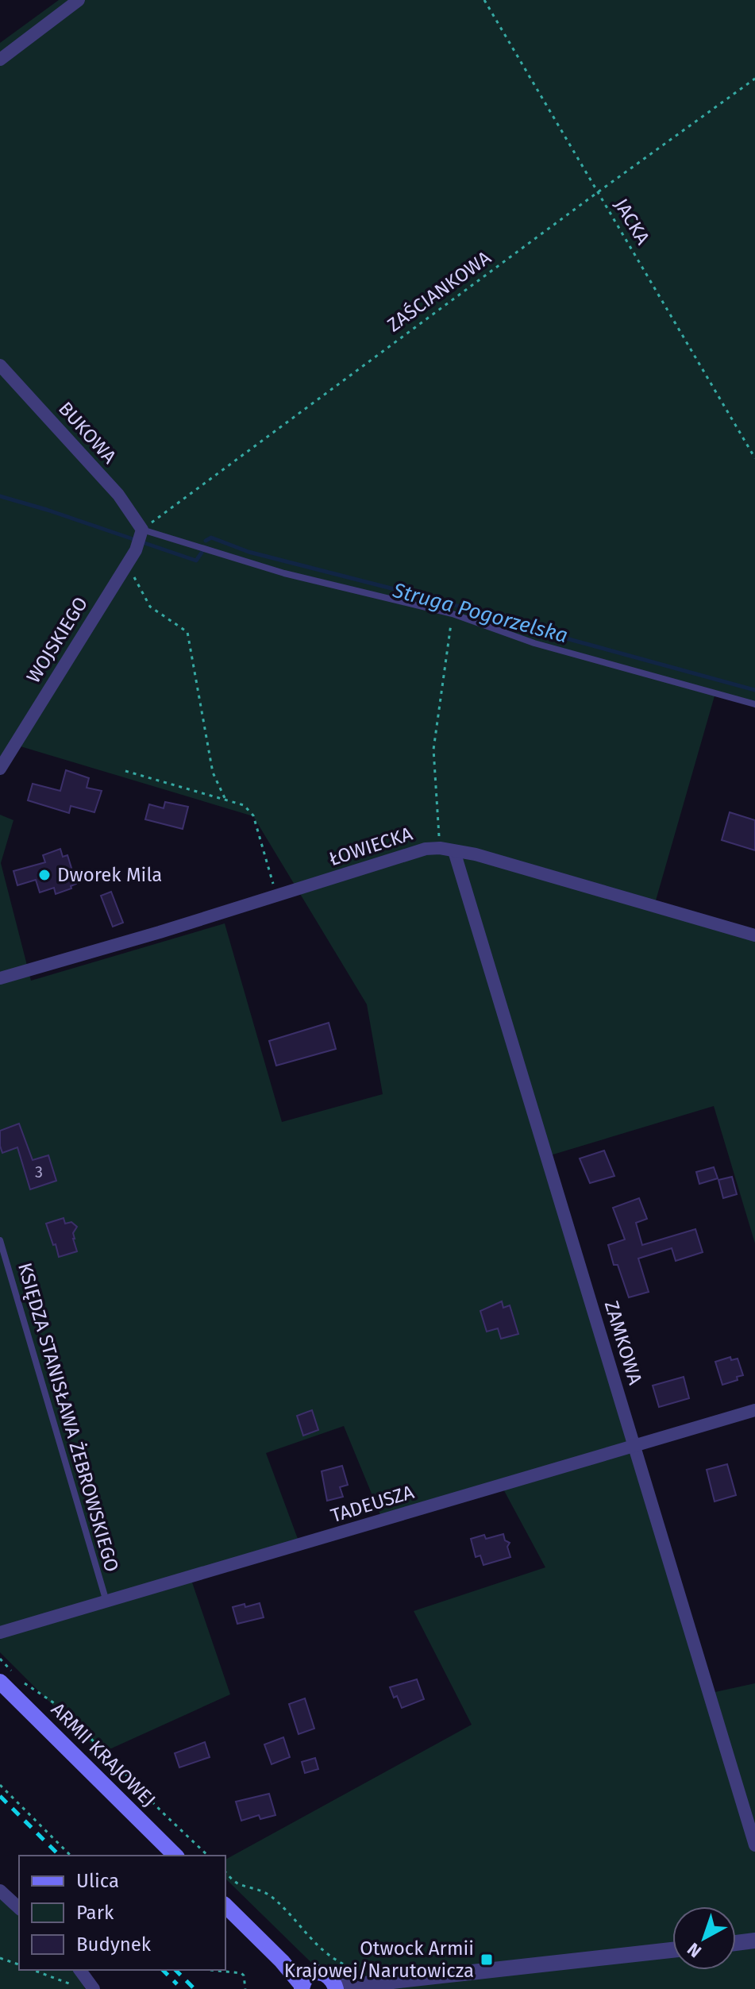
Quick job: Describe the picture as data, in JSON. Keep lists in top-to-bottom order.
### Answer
{
  "streets": {
    "main road": ["ARMII KRAJOWEJ"],
    "street": [
      "BUKOWA",
      "WOJSKIEGO",
      "ŁOWIECKA",
      "ZAMKOWA",
      "TADEUSZA"
    ],
    "lane": ["KSIĘDZA STANISŁAWA ŻEBROWSKIEGO"],
    "path": ["JACKA", "ZAŚCIANKOWA"]
  },
  "crossings": [
    ["JACKA", "ZAŚCIANKOWA"],
    ["ZAŚCIANKOWA", "BUKOWA"],
    ["ZAŚCIANKOWA", "WOJSKIEGO"],
    ["BUKOWA", "WOJSKIEGO"],
    ["ŁOWIECKA", "ZAMKOWA"],
    ["ZAMKOWA", "TADEUSZA"],
    ["KSIĘDZA STANISŁAWA ŻEBROWSKIEGO", "TADEUSZA"]
  ],
  "water": ["Struga Pogorzelska"],
  "places": {
    "other": ["Dworek Mila"],
    "transit": ["Otwock Armii Krajowej/Narutowicza"]
  },
  "house_numbers": ["3"],
  "legend": ["Ulica", "Park", "Budynek"],
  "north": "bottom left"
}
